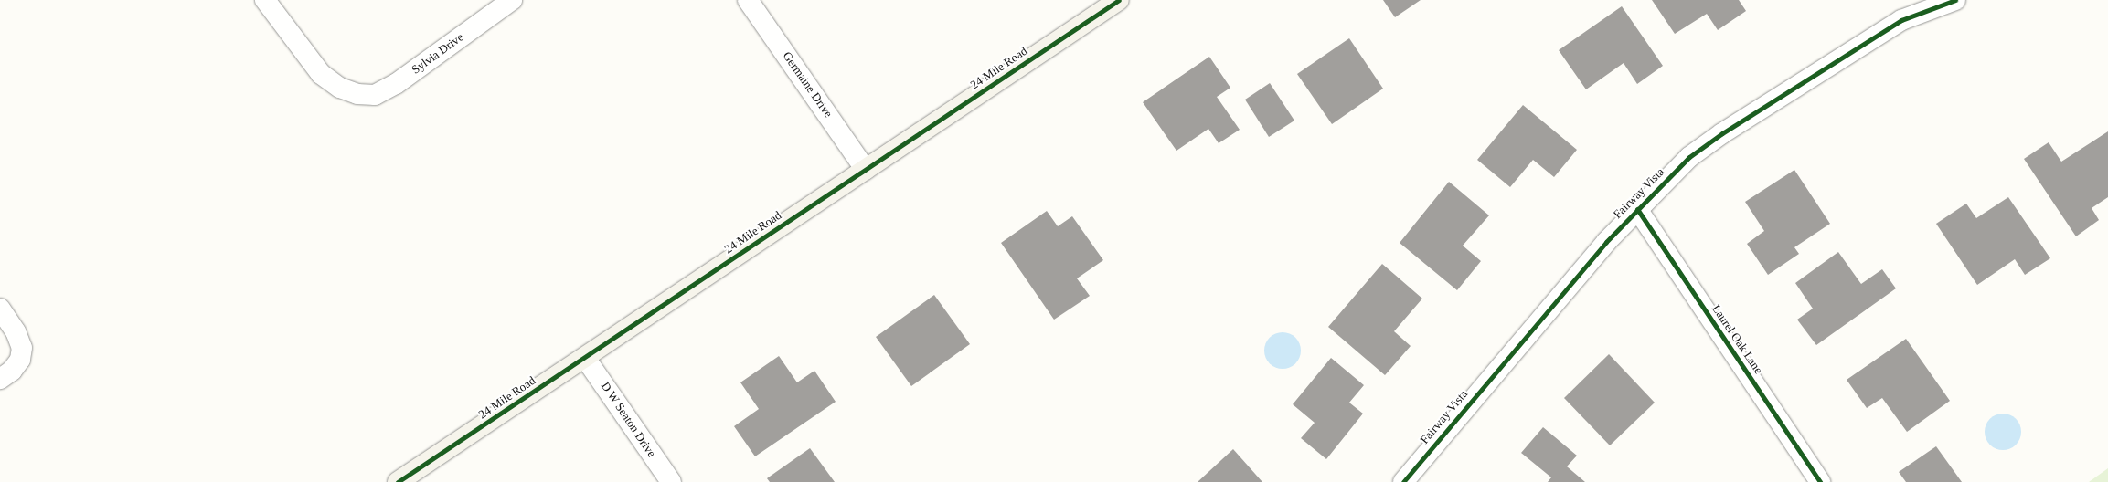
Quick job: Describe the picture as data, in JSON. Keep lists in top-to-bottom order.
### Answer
{
  "streets": {
    "street": [
      "Sylvia Drive",
      "24 Mile Road",
      "Germaine Drive",
      "Fairway Vista",
      "Laurel Oak Lane",
      "D W Seaton Drive"
    ]
  },
  "crossings": [
    ["24 Mile Road", "Germaine Drive"],
    ["24 Mile Road", "D W Seaton Drive"],
    ["Fairway Vista", "Laurel Oak Lane"]
  ]
}
